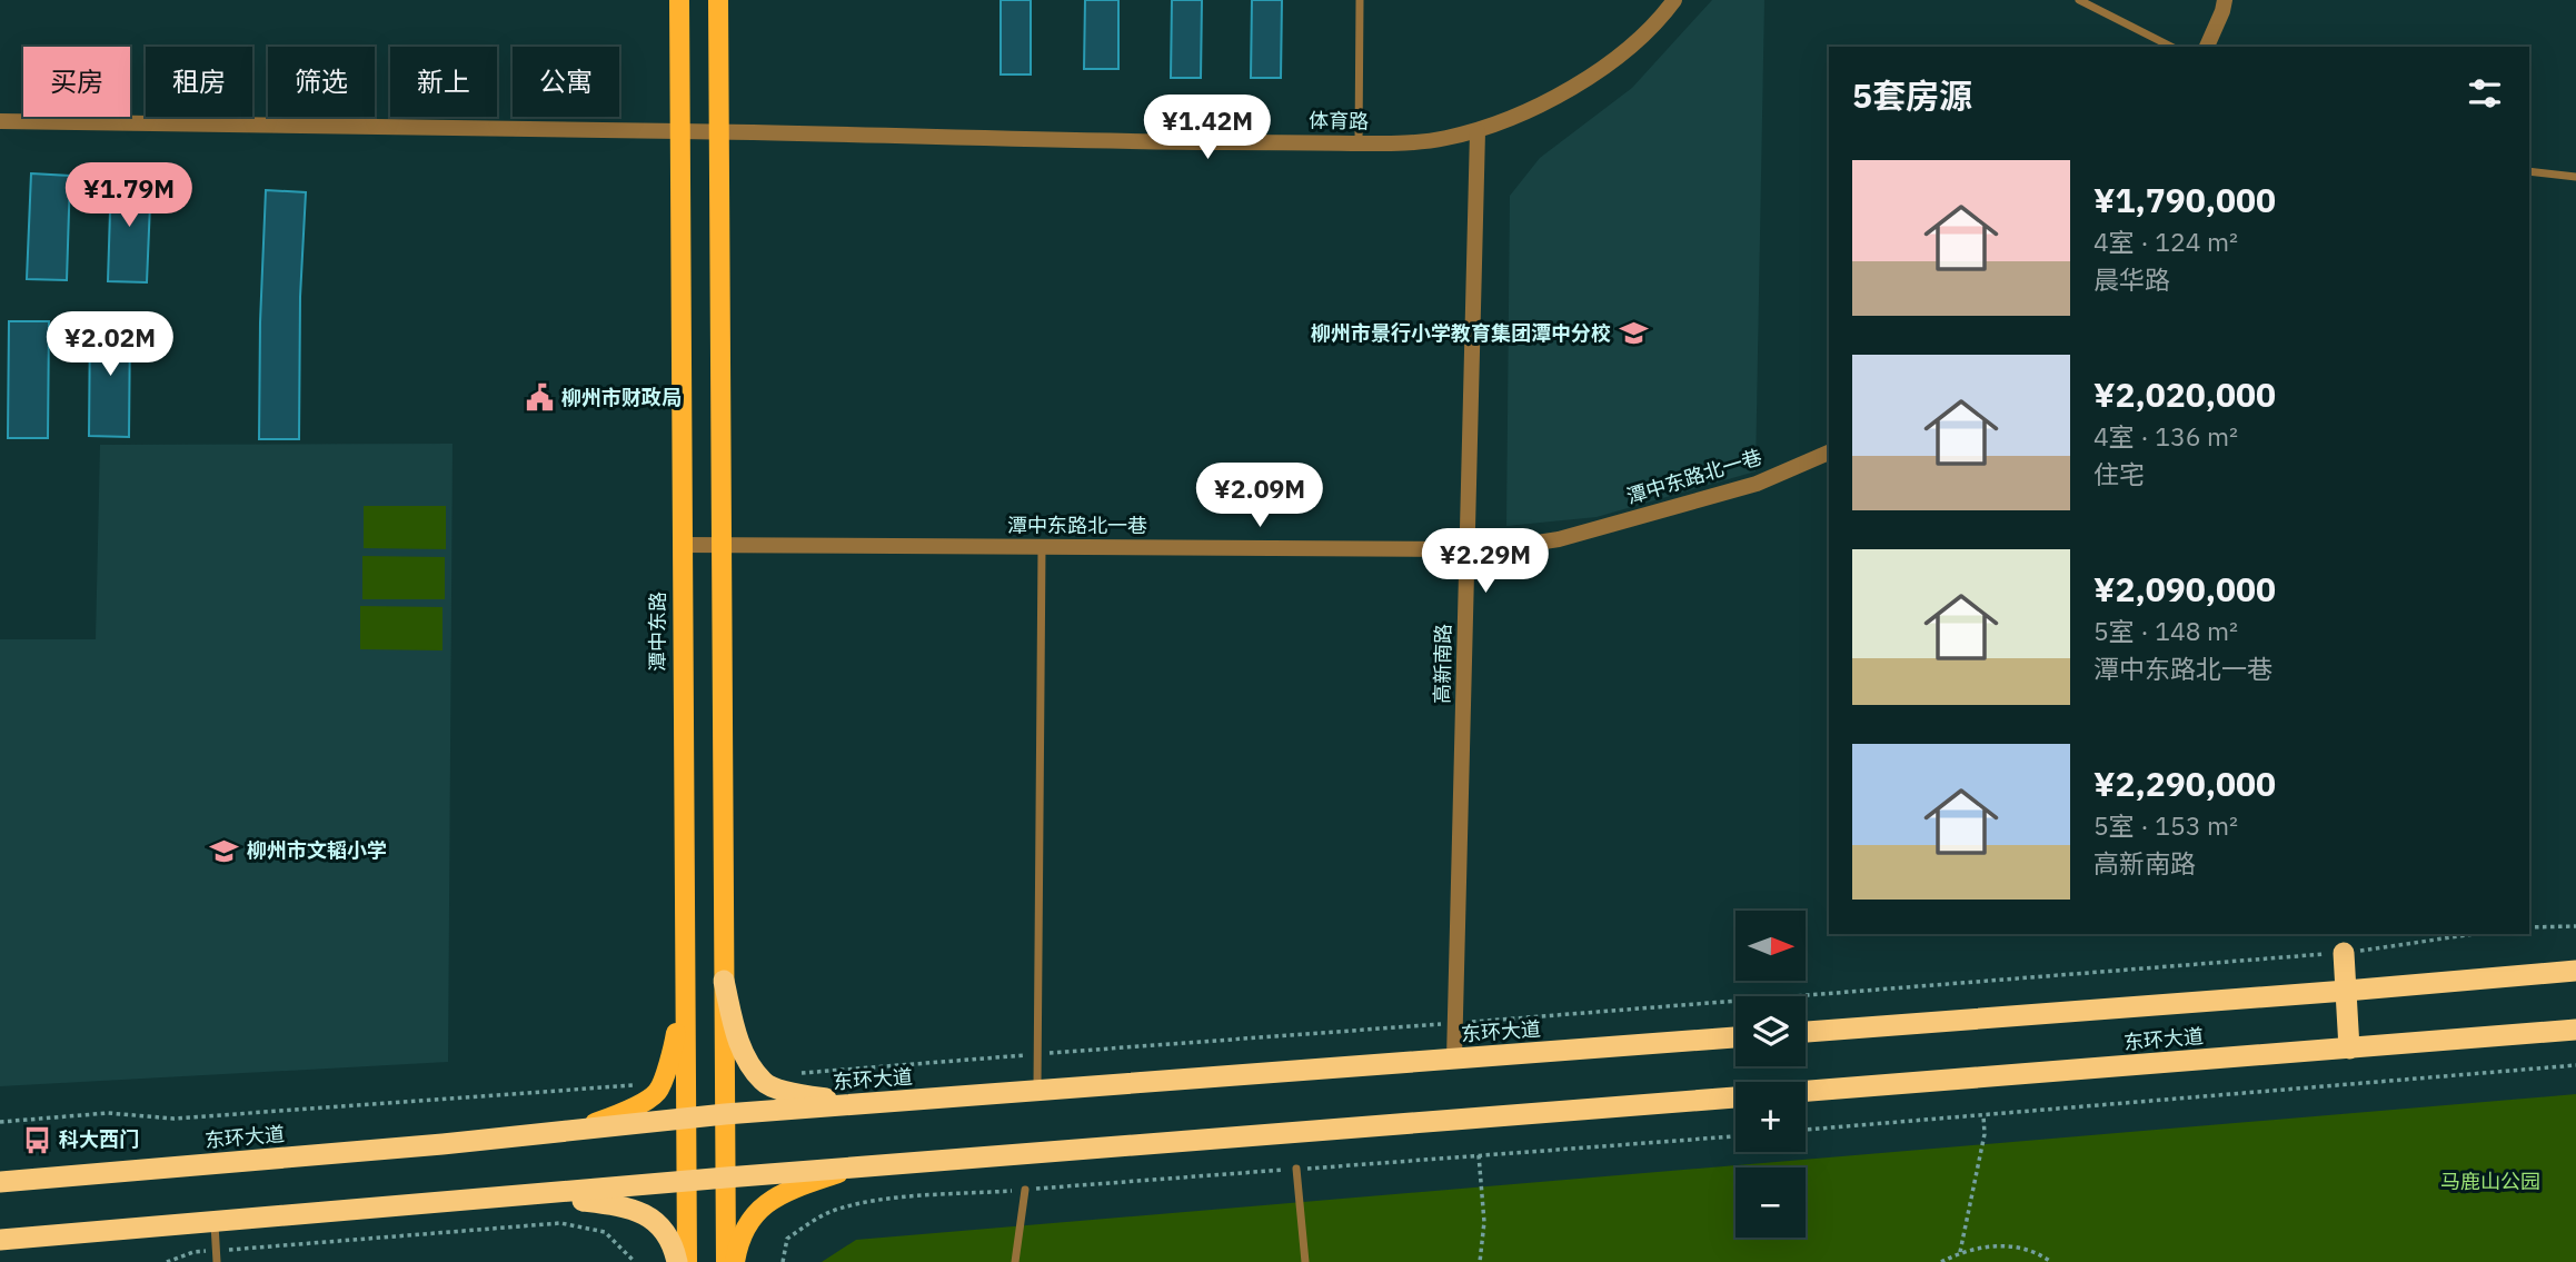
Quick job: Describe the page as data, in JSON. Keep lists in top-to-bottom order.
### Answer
{
  "streets": {
    "highway": ["东环大道"],
    "main road": ["潭中东路"],
    "street": ["体育路", "潭中东路北一巷", "高新南路"]
  },
  "crossings": [
    ["体育路", "潭中东路"],
    ["体育路", "高新南路"],
    ["潭中东路北一巷", "潭中东路"],
    ["潭中东路北一巷", "高新南路"],
    ["潭中东路", "东环大道"],
    ["高新南路", "东环大道"]
  ],
  "parks": ["马鹿山公园"],
  "places": {
    "school or university": ["柳州市景行小学教育集团潭中分校", "柳州市文韬小学"],
    "public building": ["柳州市财政局"],
    "bus stop": ["科大西门"]
  },
  "north": "right",
  "page": {
    "chip": [
      "买房",
      "租房",
      "筛选",
      "新上",
      "公寓"
    ],
    "heading": "5套房源",
    "price": [
      "¥1.42M",
      "¥1.79M",
      "¥2.02M",
      "¥2.09M",
      "¥2.29M"
    ],
    "list": [
      {
        "name": "¥1,790,000",
        "note": "4室 · 124 m² · 晨华路"
      },
      {
        "name": "¥2,020,000",
        "note": "4室 · 136 m² · 住宅"
      },
      {
        "name": "¥2,090,000",
        "note": "5室 · 148 m² · 潭中东路北一巷"
      },
      {
        "name": "¥2,290,000",
        "note": "5室 · 153 m² · 高新南路"
      }
    ],
    "map_buttons": ["+", "−"]
  }
}
